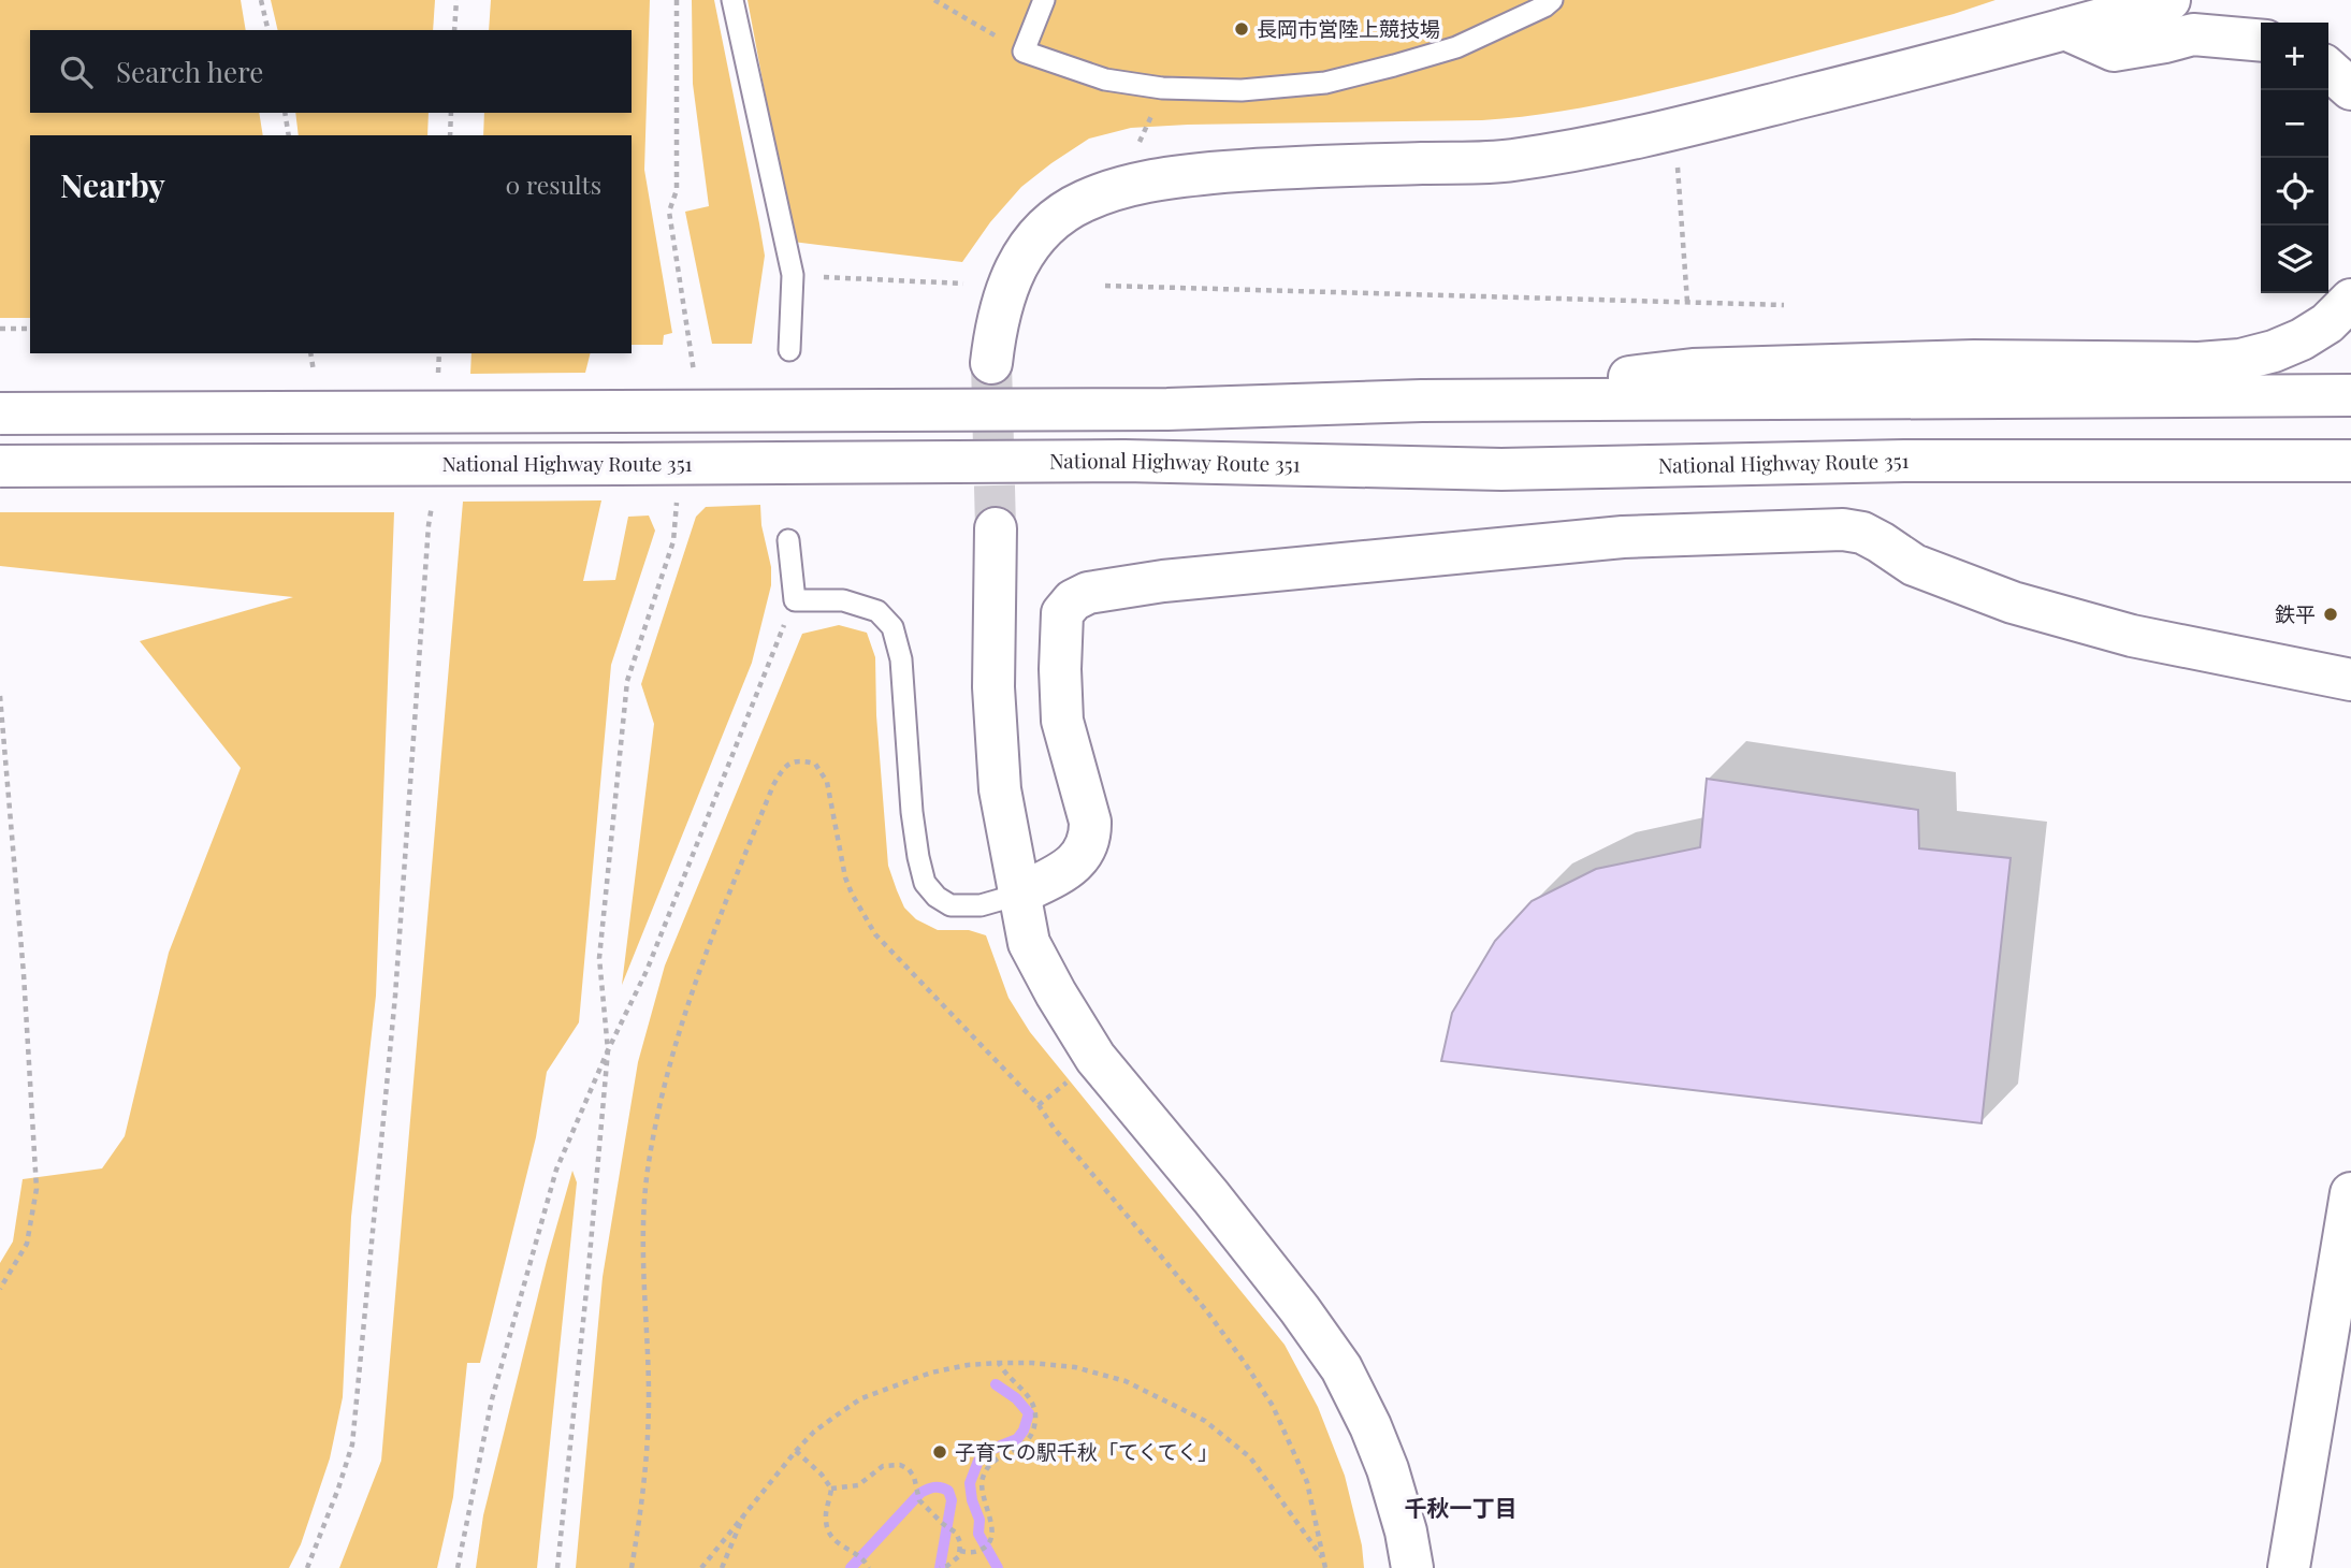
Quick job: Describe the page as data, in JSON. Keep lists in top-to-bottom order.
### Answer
{
  "streets": {
    "main road": ["National Highway Route 351"]
  },
  "districts": ["千秋一丁目"],
  "places": ["長岡市営陸上競技場", "鉄平", "子育ての駅千秋「てくてく」"],
  "page": {
    "map_buttons": ["+", "−"],
    "search": "Search here",
    "heading": ["Nearby", "0 results"]
  }
}
